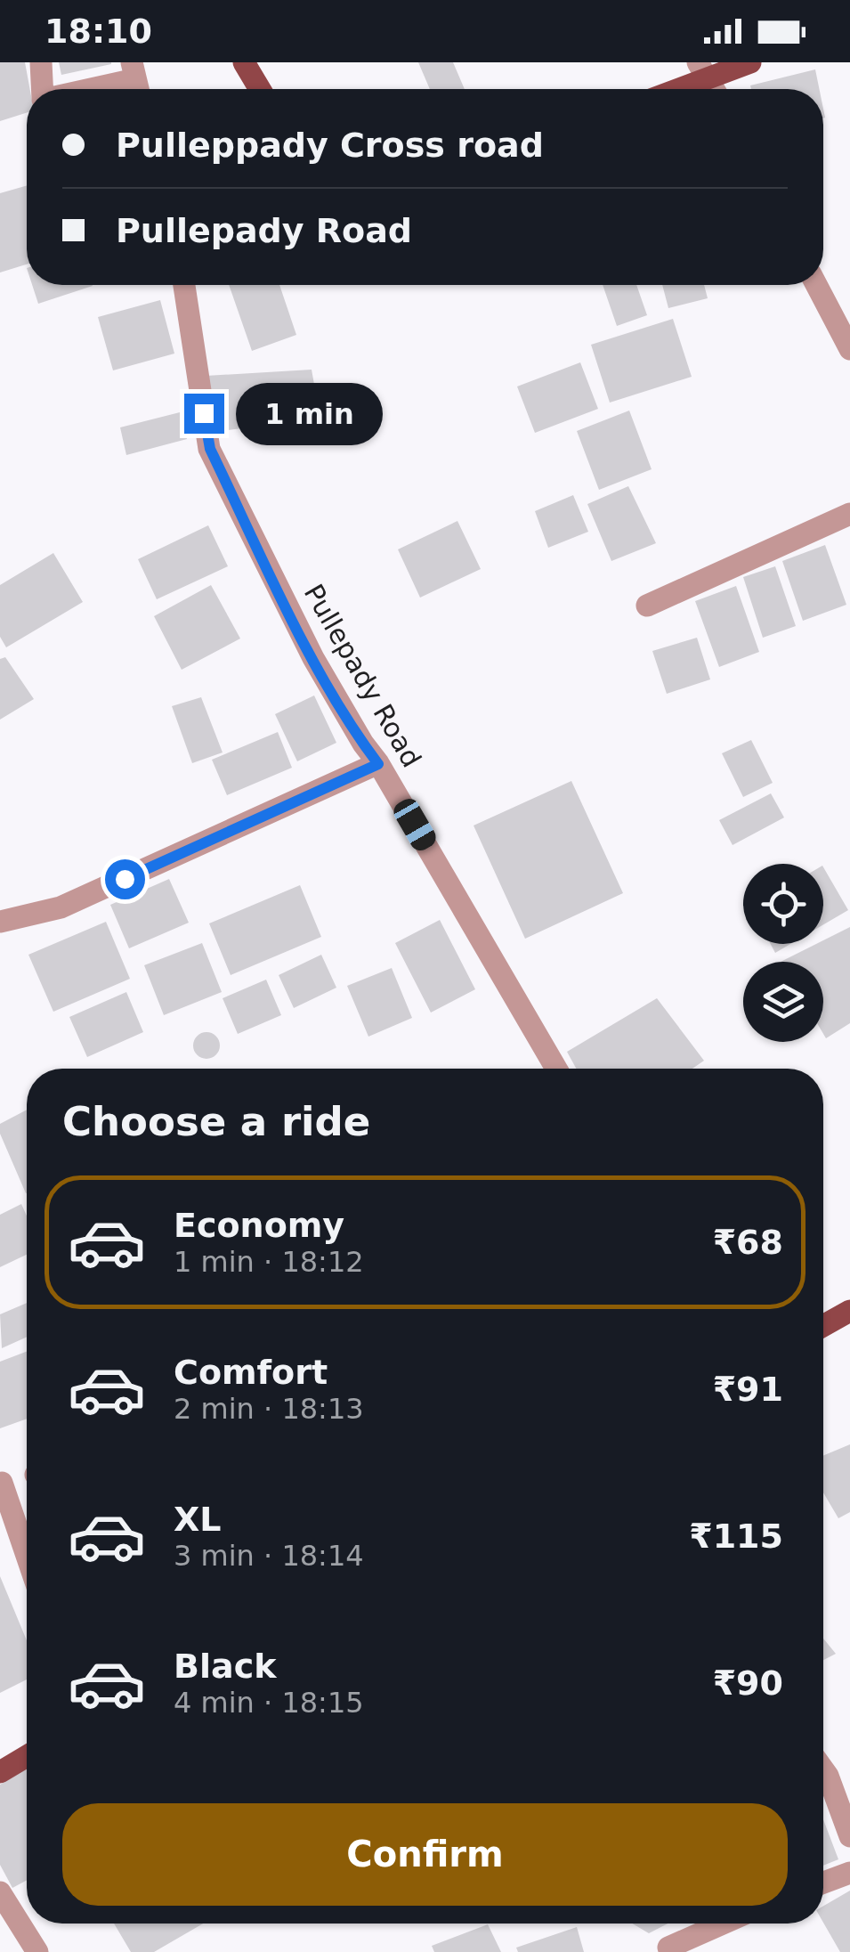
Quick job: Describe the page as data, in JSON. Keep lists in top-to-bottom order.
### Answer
{
  "streets": {
    "street": ["Pullepady Road"]
  },
  "page": {
    "status": "18:10",
    "banner": ["Pulleppady Cross road", "Pullepady Road"],
    "bubble": "1 min",
    "heading": "Choose a ride",
    "list": [
      {
        "name": "Economy",
        "note": "1 min · 18:12",
        "value": "₹68"
      },
      {
        "name": "Comfort",
        "note": "2 min · 18:13",
        "value": "₹91"
      },
      {
        "name": "XL",
        "note": "3 min · 18:14",
        "value": "₹115"
      },
      {
        "name": "Black",
        "note": "4 min · 18:15",
        "value": "₹90"
      }
    ],
    "buttons": "Confirm"
  }
}
